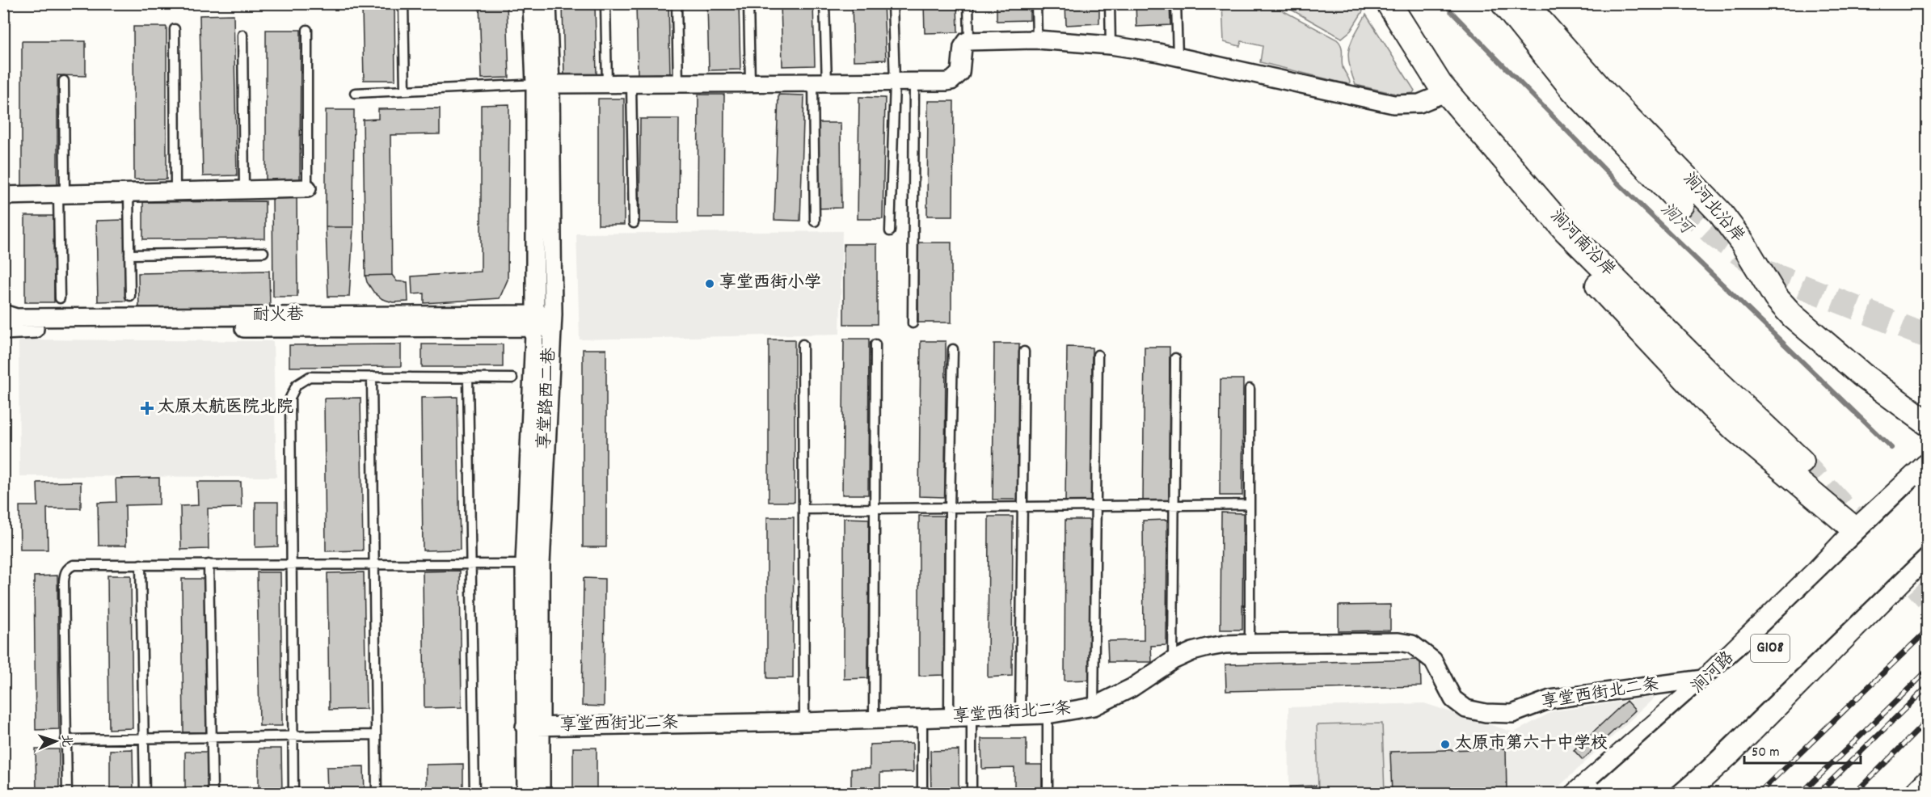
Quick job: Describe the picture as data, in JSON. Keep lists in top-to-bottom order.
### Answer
{
  "streets": {
    "main road": ["G108", "涧河路"],
    "street": [
      "涧河北沿岸",
      "涧河南沿岸",
      "耐火巷",
      "享堂路西二巷",
      "享堂西街北二条"
    ]
  },
  "crossings": [
    ["耐火巷", "享堂路西二巷"],
    ["享堂路西二巷", "享堂西街北二条"],
    ["涧河路", "享堂西街北二条"]
  ],
  "water": ["涧河"],
  "places": {
    "other": ["享堂西街小学", "太原市第六十中学校"],
    "health": ["太原太航医院北院"]
  },
  "scale_bar": "50 m",
  "north": "right"
}
